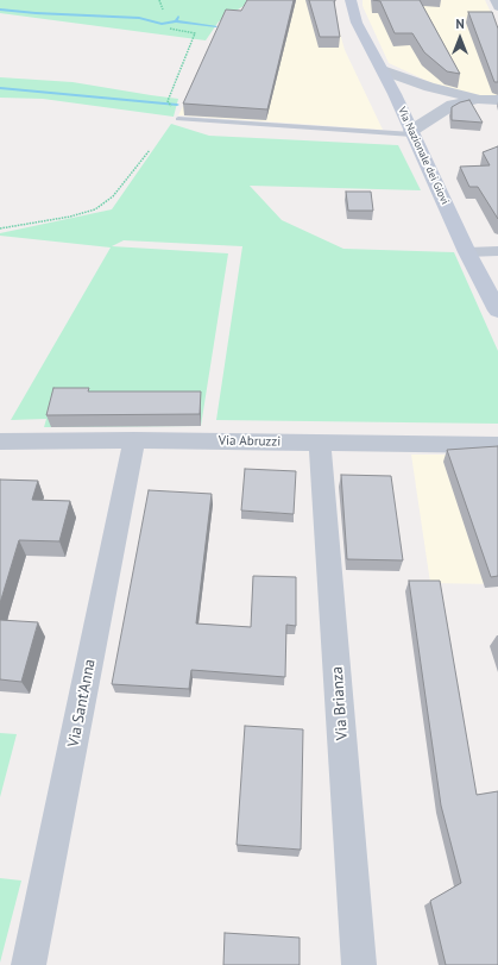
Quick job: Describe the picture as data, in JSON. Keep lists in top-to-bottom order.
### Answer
{
  "streets": {
    "main road": ["Via Nazionale dei Giovi"],
    "street": ["Via Abruzzi", "Via Sant'Anna", "Via Brianza"]
  },
  "crossings": [
    ["Via Abruzzi", "Via Sant'Anna"],
    ["Via Abruzzi", "Via Brianza"]
  ],
  "north": "top"
}
